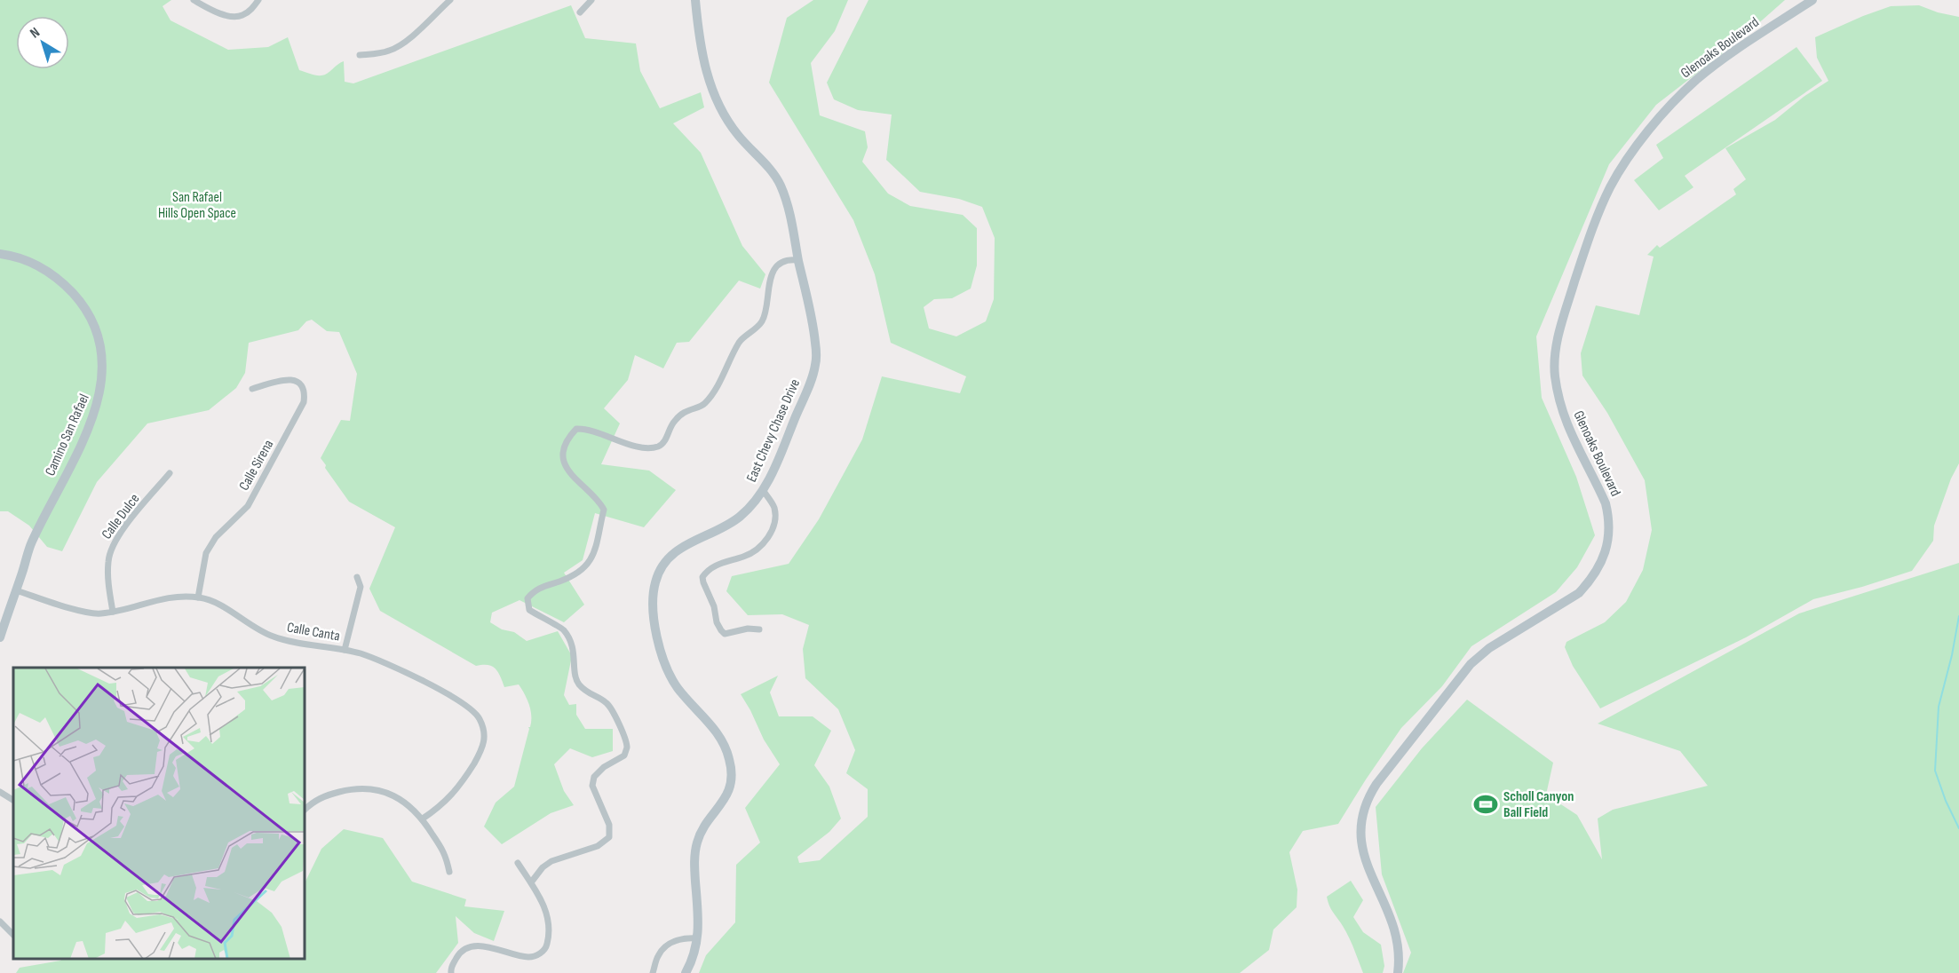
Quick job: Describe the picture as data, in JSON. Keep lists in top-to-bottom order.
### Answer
{
  "streets": {
    "street": [
      "Glenoaks Boulevard",
      "East Chevy Chase Drive",
      "Camino San Rafael",
      "Calle Sirena",
      "Calle Dulce",
      "Calle Canta"
    ]
  },
  "crossings": [
    ["Camino San Rafael", "Calle Canta"],
    ["Calle Sirena", "Calle Canta"],
    ["Calle Dulce", "Calle Canta"]
  ],
  "parks": ["San Rafael Hills Open Space"],
  "places": {
    "sports": ["Scholl Canyon Ball Field"]
  },
  "north": "top left"
}
